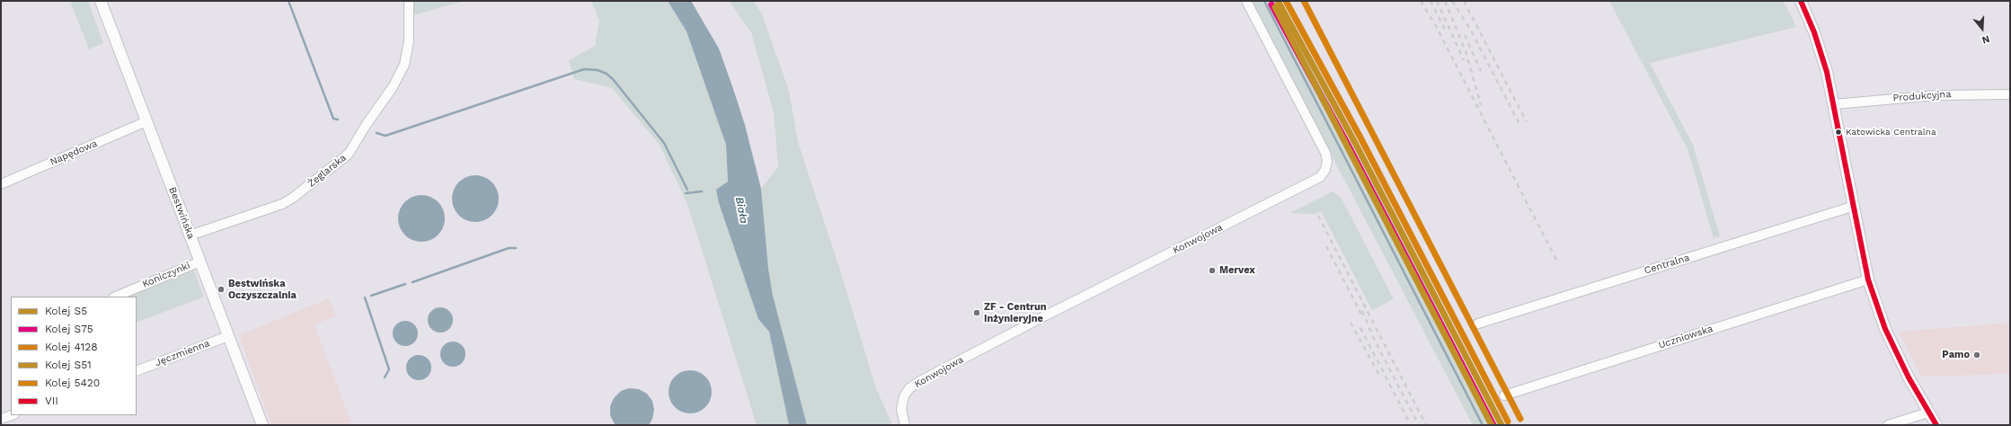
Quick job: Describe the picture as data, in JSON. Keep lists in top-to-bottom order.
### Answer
{
  "streets": {
    "street": [
      "Produkcyjna",
      "Napędowa",
      "Żeglarska",
      "Bestwińska",
      "Konwojowa",
      "Centralna",
      "Koniczynki",
      "Uczniowska",
      "Jęczmienna"
    ]
  },
  "crossings": [
    ["Napędowa", "Bestwińska"],
    ["Żeglarska", "Bestwińska"],
    ["Bestwińska", "Koniczynki"],
    ["Bestwińska", "Jęczmienna"]
  ],
  "water": ["Biała"],
  "places": [
    "Katowicka Centralna",
    "Mervex",
    "Bestwińska Oczyszczalnia",
    "ZF - Centrun Inżynieryjne",
    "Pamo"
  ],
  "lines": [
    "rail line S5",
    "rail line 4128",
    "rail line 5420",
    "transit line VII",
    "rail line S75",
    "rail line S51"
  ],
  "legend": [
    "Kolej S5",
    "Kolej S75",
    "Kolej 4128",
    "Kolej S51",
    "Kolej 5420",
    "VII"
  ],
  "north": "bottom"
}
